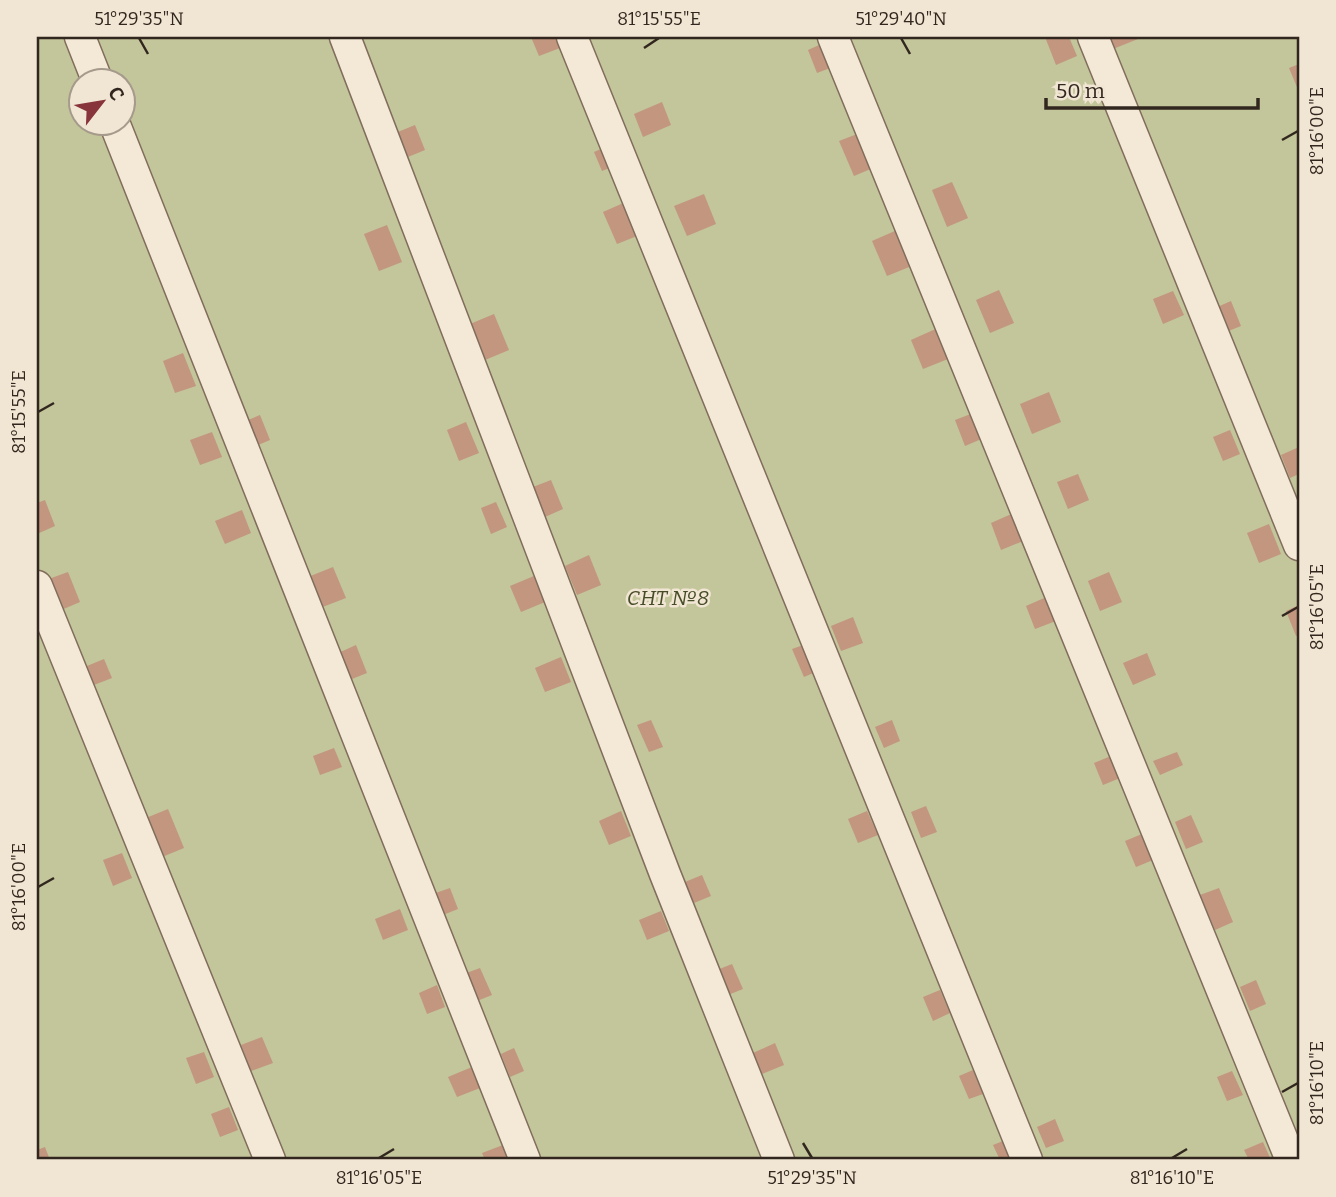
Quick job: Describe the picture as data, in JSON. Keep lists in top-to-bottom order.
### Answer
{
  "parks": ["СНТ №8"],
  "scale_bar": "50 m",
  "north": "top right",
  "coordinates": [
    "51°29'35\"N",
    "81°15'55\"E",
    "51°29'40\"N",
    "81°16'00\"E",
    "81°16'05\"E",
    "81°16'10\"E"
  ]
}
